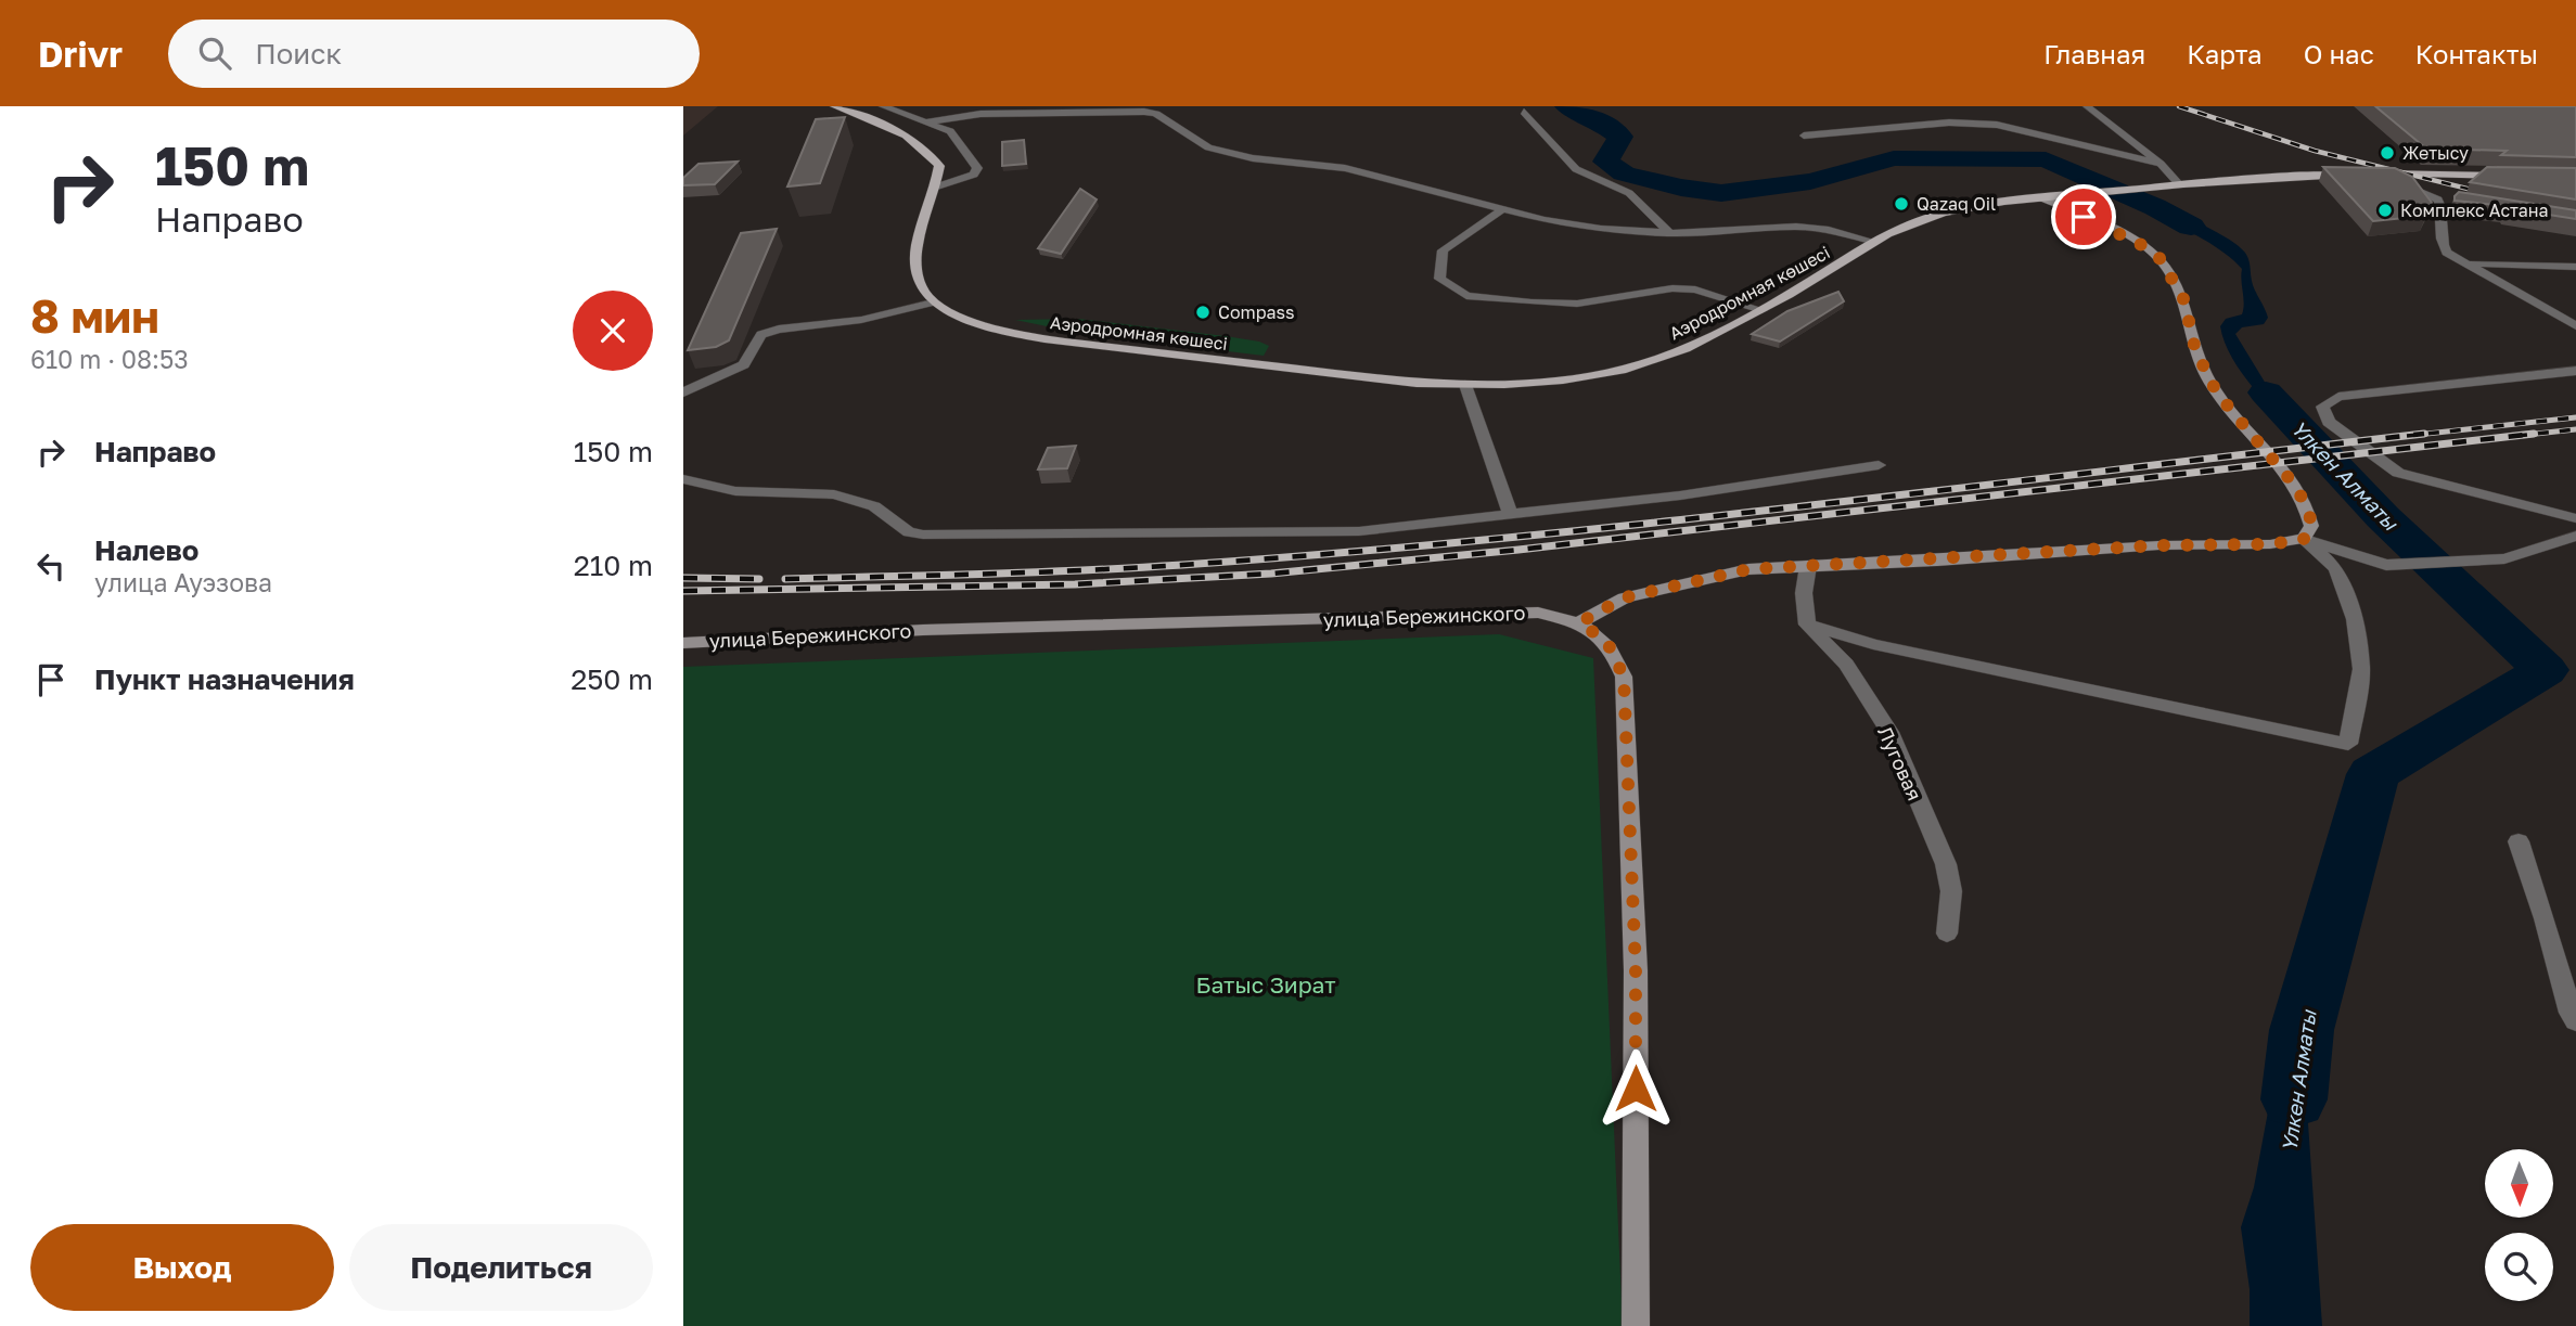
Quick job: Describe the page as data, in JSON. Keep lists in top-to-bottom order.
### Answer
{
  "streets": {
    "main road": ["Аэродромная көшесі", "улица Бережинского"],
    "street": ["Луговая"]
  },
  "water": ["Үлкен Алматы"],
  "parks": ["Батыс Зират"],
  "places": [
    "Жетысу",
    "Qazaq Oil",
    "Комплекс Астана",
    "Compass"
  ],
  "north": "bottom",
  "page": {
    "header": "Drivr",
    "search": "Поиск",
    "nav": [
      "Главная",
      "Карта",
      "О нас",
      "Контакты"
    ],
    "turn": ["150 m", "Направо"],
    "heading": ["8 мин", "610 m · 08:53"],
    "list": [
      {
        "name": "Направо",
        "value": "150 m"
      },
      {
        "name": "Налево",
        "note": "улица Ауэзова",
        "value": "210 m"
      },
      {
        "name": "Пункт назначения",
        "value": "250 m"
      }
    ],
    "buttons": ["Выход", "Поделиться"]
  }
}
